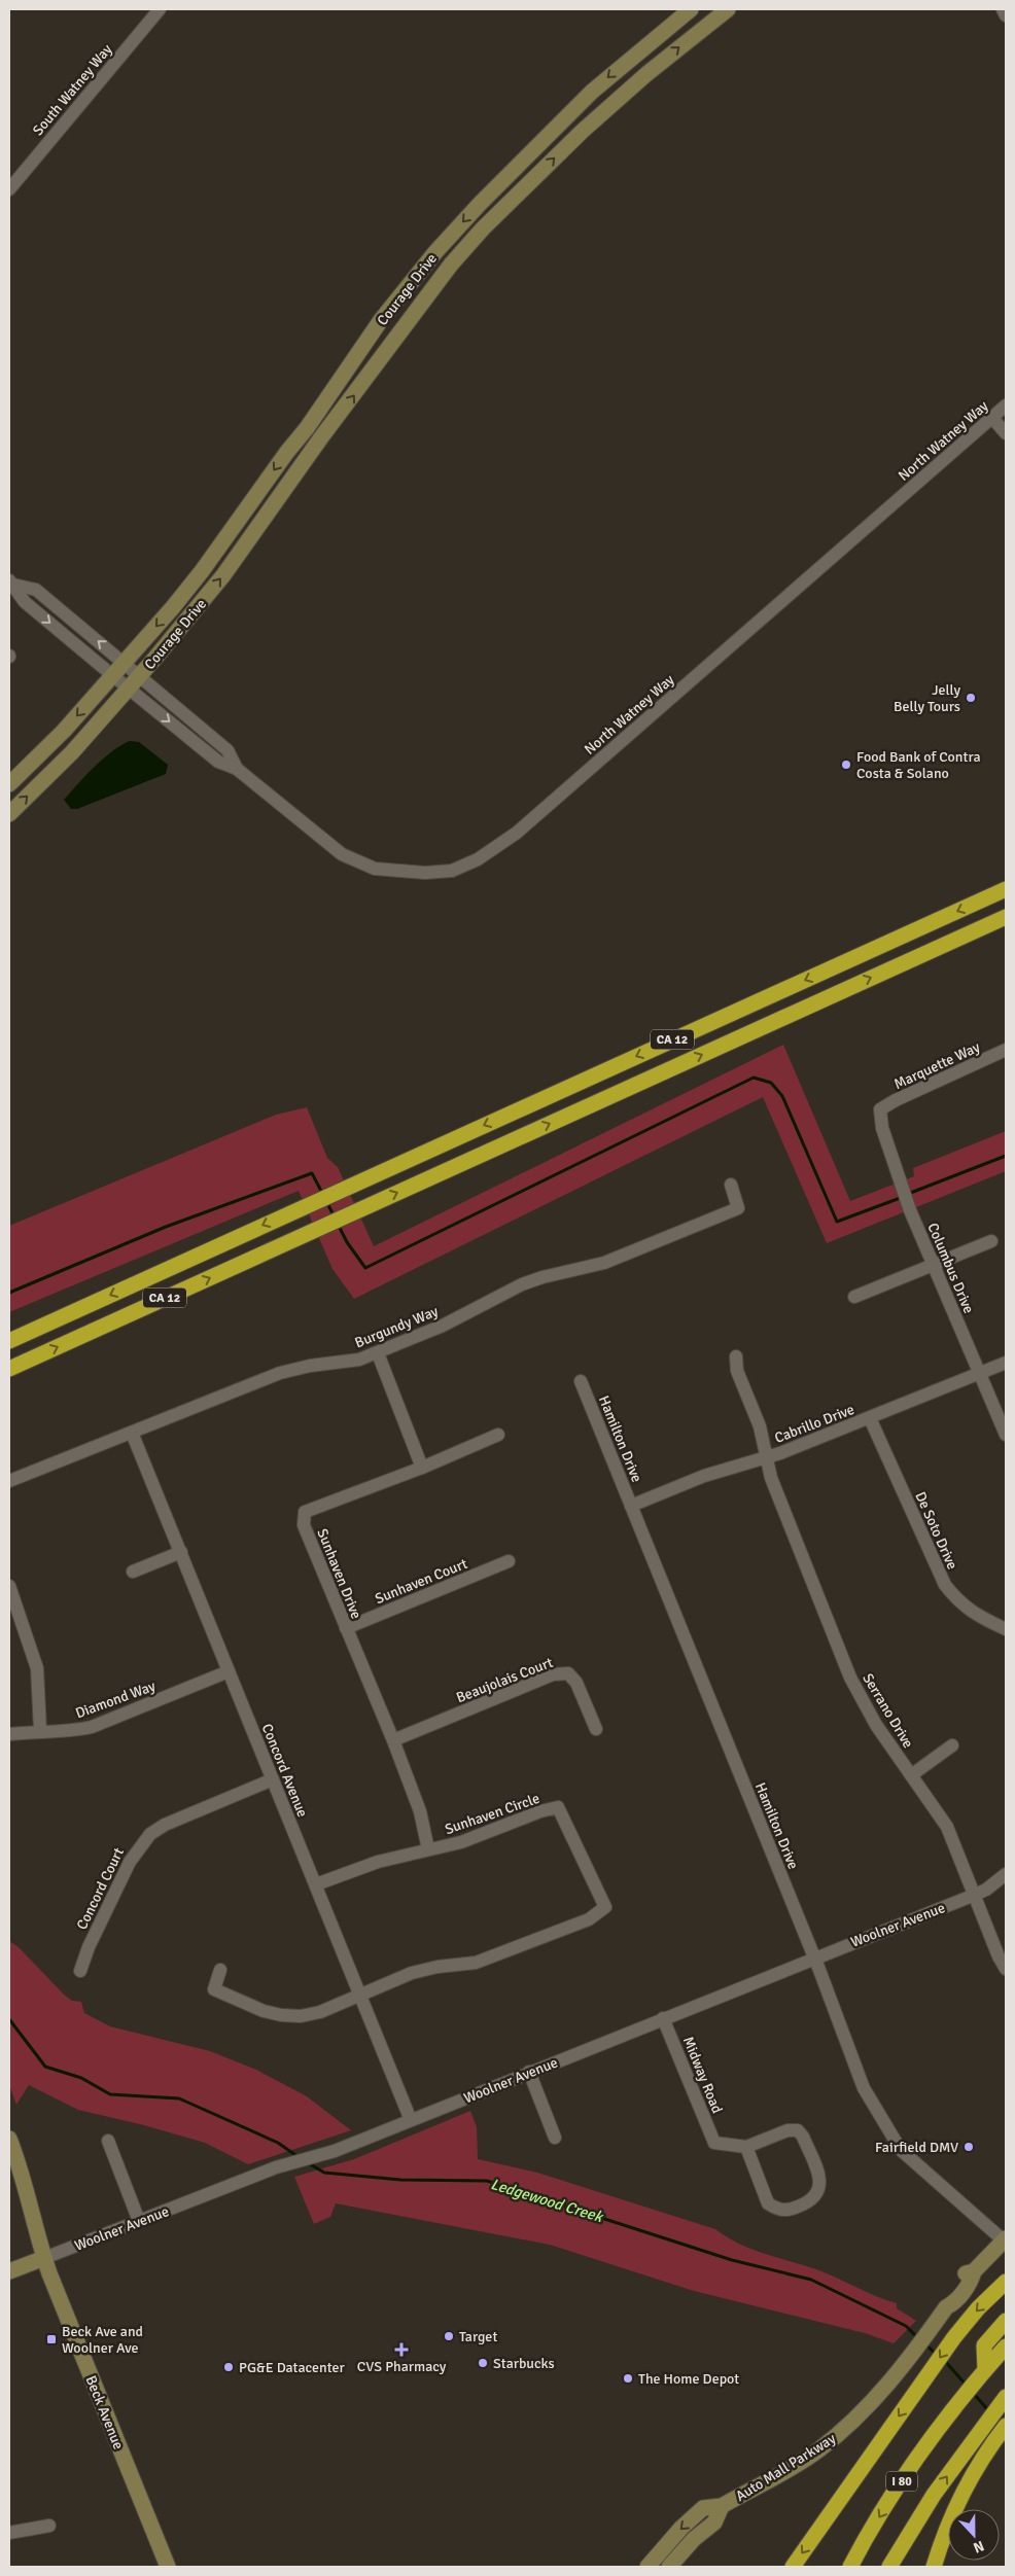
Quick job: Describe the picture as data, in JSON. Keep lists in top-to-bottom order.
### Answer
{
  "streets": {
    "highway": ["CA 12", "I 80"],
    "street": [
      "South Watney Way",
      "Courage Drive",
      "North Watney Way",
      "Marquette Way",
      "Columbus Drive",
      "Burgundy Way",
      "Cabrillo Drive",
      "Hamilton Drive",
      "De Soto Drive",
      "Sunhaven Drive",
      "Sunhaven Court",
      "Beaujolais Court",
      "Diamond Way",
      "Serrano Drive",
      "Concord Avenue",
      "Sunhaven Circle",
      "Concord Court",
      "Woolner Avenue",
      "Midway Road",
      "Beck Avenue",
      "Auto Mall Parkway"
    ]
  },
  "crossings": [
    ["Courage Drive", "North Watney Way"],
    ["Marquette Way", "Columbus Drive"],
    ["Columbus Drive", "Cabrillo Drive"],
    ["Burgundy Way", "Concord Avenue"],
    ["Cabrillo Drive", "Hamilton Drive"],
    ["Cabrillo Drive", "De Soto Drive"],
    ["Cabrillo Drive", "Serrano Drive"],
    ["Hamilton Drive", "Woolner Avenue"],
    ["Hamilton Drive", "Auto Mall Parkway"],
    ["Sunhaven Drive", "Sunhaven Court"],
    ["Sunhaven Drive", "Beaujolais Court"],
    ["Sunhaven Drive", "Sunhaven Circle"],
    ["Diamond Way", "Concord Avenue"],
    ["Serrano Drive", "Woolner Avenue"],
    ["Concord Avenue", "Sunhaven Circle"],
    ["Concord Avenue", "Concord Court"],
    ["Concord Avenue", "Woolner Avenue"],
    ["Woolner Avenue", "Midway Road"],
    ["Woolner Avenue", "Beck Avenue"]
  ],
  "water": ["Ledgewood Creek"],
  "places": {
    "other": [
      "Jelly Belly Tours",
      "Food Bank of Contra Costa & Solano",
      "Fairfield DMV",
      "Target",
      "Starbucks",
      "PG&E Datacenter",
      "The Home Depot"
    ],
    "transit": ["Beck Ave and Woolner Ave"],
    "health": ["CVS Pharmacy"]
  },
  "north": "bottom"
}
